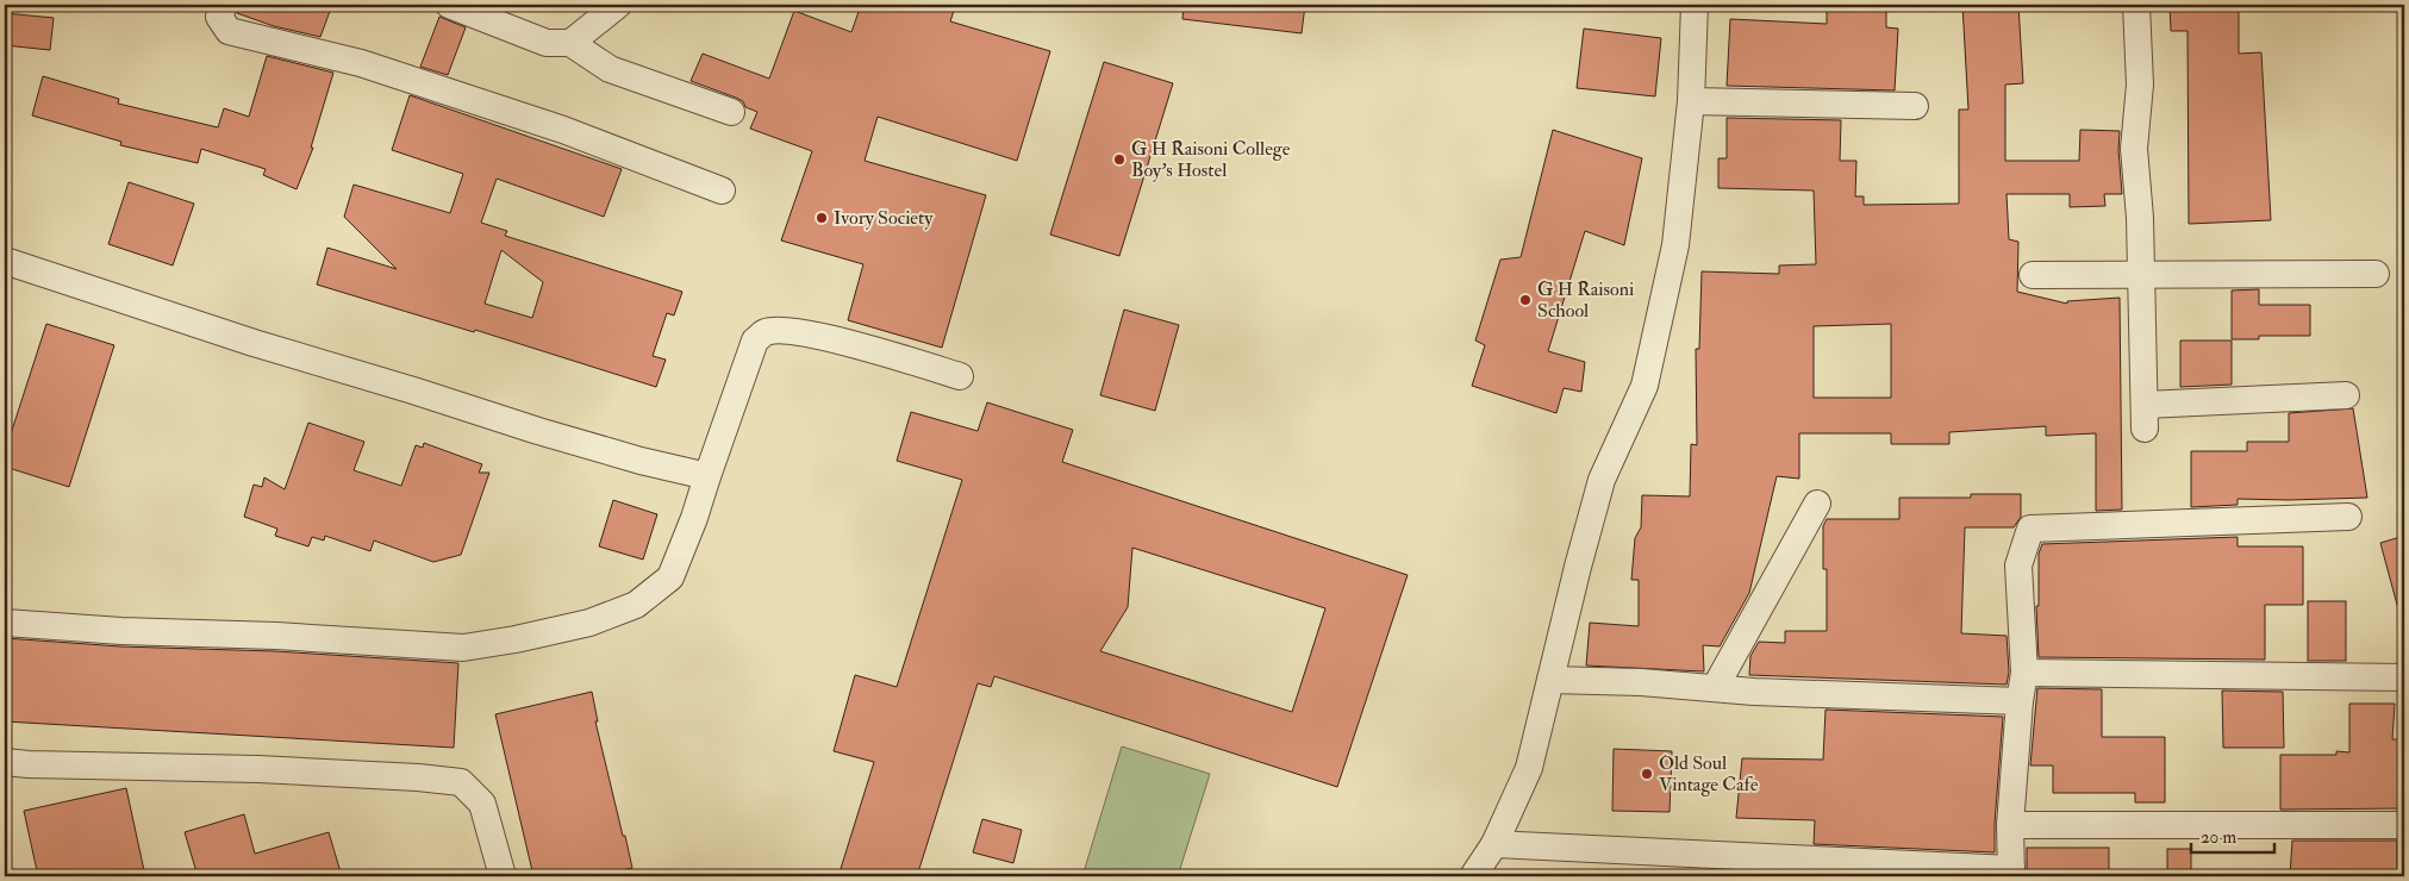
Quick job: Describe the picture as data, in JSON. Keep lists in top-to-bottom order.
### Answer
{
  "places": [
    "G H Raisoni College Boy's Hostel",
    "Ivory Society",
    "G H Raisoni School",
    "Old Soul Vintage Cafe"
  ],
  "scale_bar": "20 m"
}
